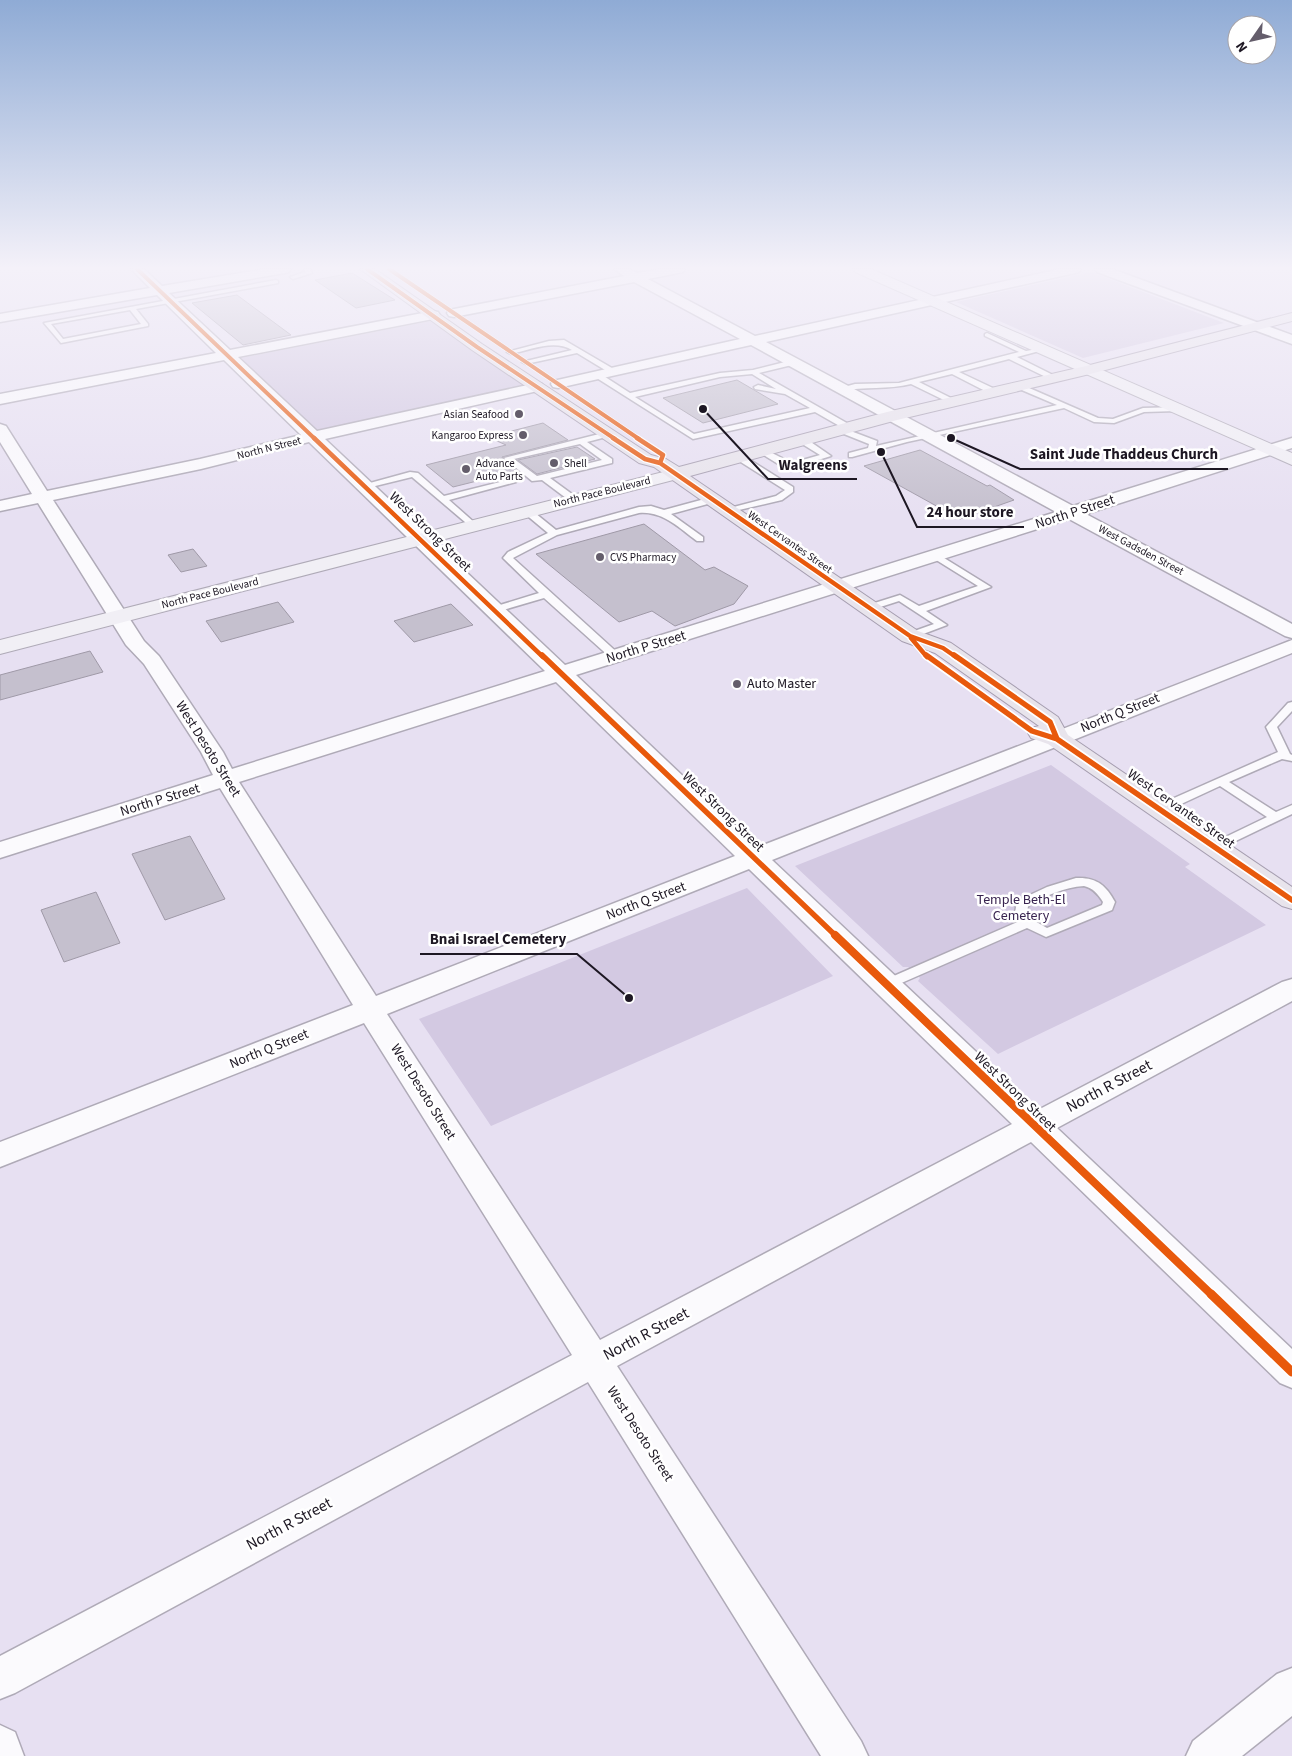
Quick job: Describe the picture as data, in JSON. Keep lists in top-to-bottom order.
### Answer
{
  "streets": {
    "main road": ["North Pace Boulevard", "West Cervantes Street"],
    "street": [
      "North N Street",
      "North P Street",
      "West Strong Street",
      "West Gadsden Street",
      "North Q Street",
      "West Desoto Street",
      "North R Street"
    ]
  },
  "crossings": [
    ["North N Street", "West Strong Street"],
    ["North N Street", "West Cervantes Street"],
    ["North N Street", "West Desoto Street"],
    ["North Pace Boulevard", "West Strong Street"],
    ["North Pace Boulevard", "West Cervantes Street"],
    ["North Pace Boulevard", "West Gadsden Street"],
    ["North Pace Boulevard", "West Desoto Street"],
    ["North P Street", "West Strong Street"],
    ["North P Street", "West Cervantes Street"],
    ["North P Street", "West Gadsden Street"],
    ["North P Street", "West Desoto Street"],
    ["West Strong Street", "North Q Street"],
    ["West Strong Street", "North R Street"],
    ["West Cervantes Street", "North Q Street"],
    ["North Q Street", "West Desoto Street"],
    ["West Desoto Street", "North R Street"]
  ],
  "parks": ["Temple Beth-El Cemetery"],
  "places": [
    "Walgreens",
    "Asian Seafood",
    "Kangaroo Express",
    "Saint Jude Thaddeus Church",
    "24 hour store",
    "Shell",
    "Advance Auto Parts",
    "CVS Pharmacy",
    "Auto Master",
    "Bnai Israel Cemetery"
  ],
  "north": "bottom left"
}
